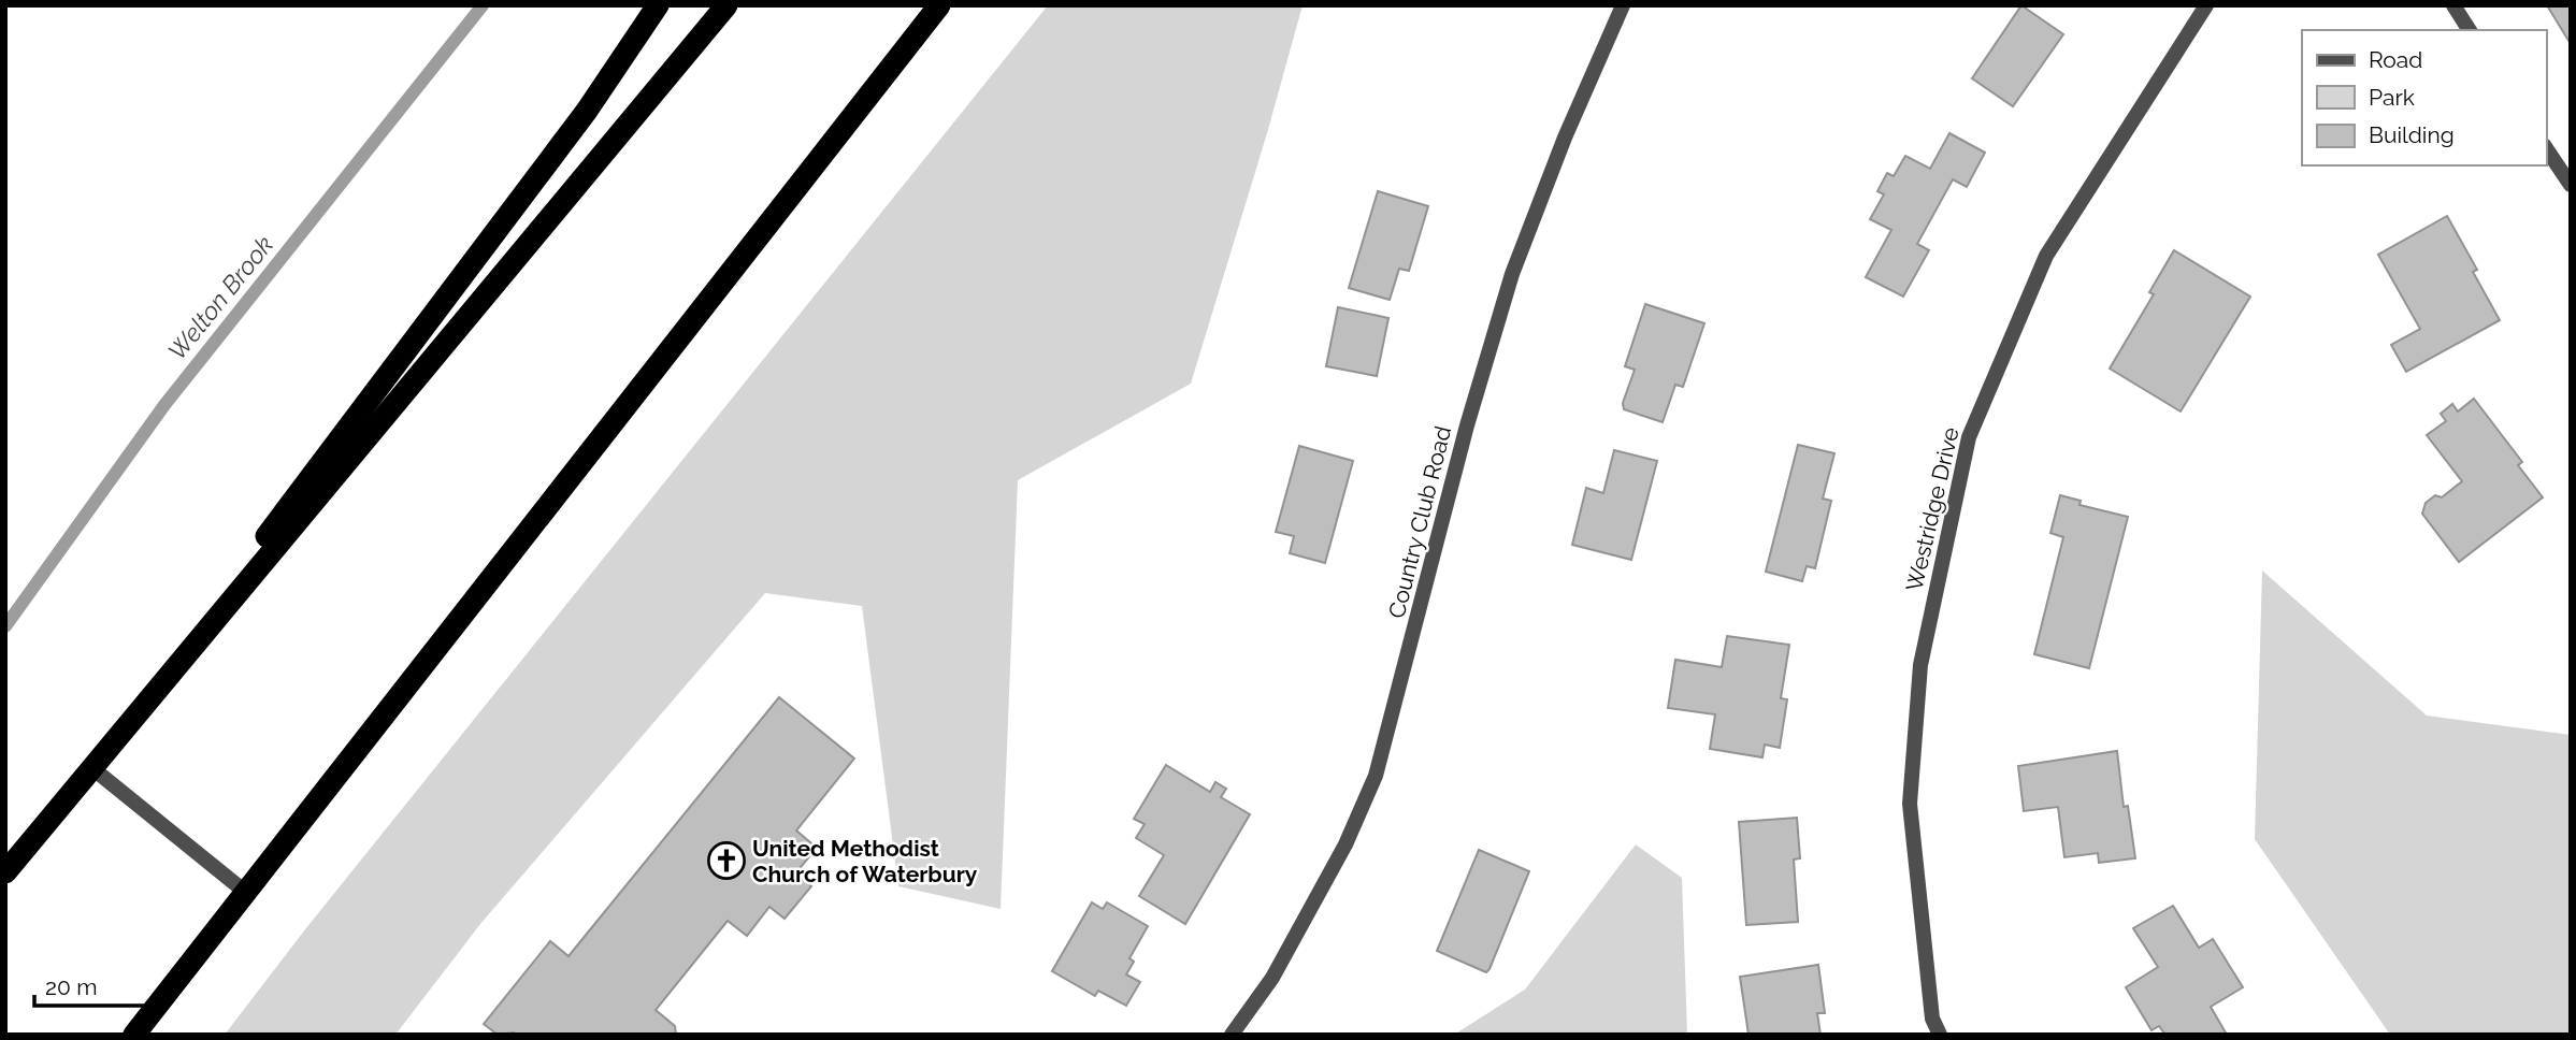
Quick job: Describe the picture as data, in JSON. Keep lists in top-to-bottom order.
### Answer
{
  "streets": {
    "street": ["Westridge Drive", "Country Club Road"]
  },
  "water": ["Welton Brook"],
  "places": {
    "church": ["United Methodist Church of Waterbury"]
  },
  "legend": ["Road", "Park", "Building"],
  "scale_bar": "20 m"
}
